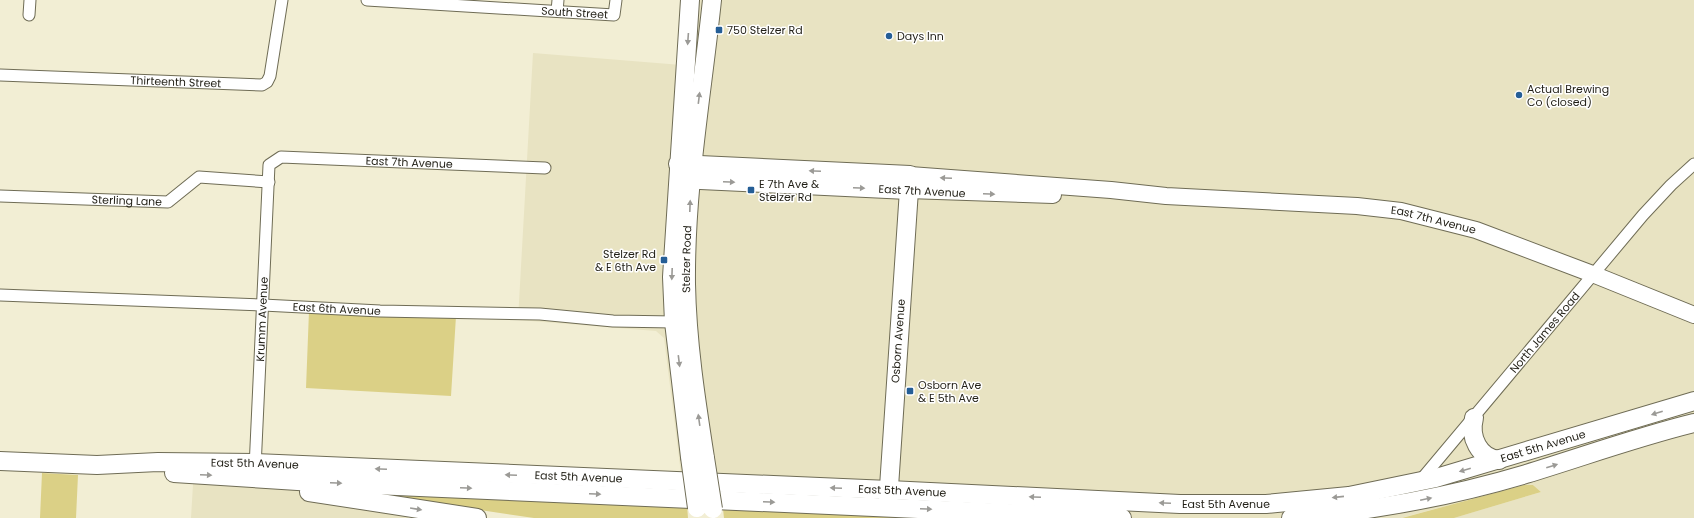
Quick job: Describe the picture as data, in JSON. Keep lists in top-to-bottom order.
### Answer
{
  "streets": {
    "main road": [
      "East 7th Avenue",
      "Stelzer Road",
      "Osborn Avenue",
      "East 5th Avenue"
    ],
    "street": [
      "South Street",
      "Thirteenth Street",
      "Sterling Lane",
      "East 6th Avenue",
      "Krumm Avenue",
      "North James Road"
    ]
  },
  "crossings": [
    ["East 7th Avenue", "Stelzer Road"],
    ["East 7th Avenue", "Krumm Avenue"],
    ["East 7th Avenue", "North James Road"],
    ["East 7th Avenue", "Osborn Avenue"],
    ["Sterling Lane", "Krumm Avenue"],
    ["Stelzer Road", "East 6th Avenue"],
    ["East 6th Avenue", "Krumm Avenue"],
    ["Krumm Avenue", "East 5th Avenue"],
    ["North James Road", "East 5th Avenue"],
    ["Osborn Avenue", "East 5th Avenue"]
  ],
  "places": {
    "transit": [
      "750 Stelzer Rd",
      "E 7th Ave & Stelzer Rd",
      "Stelzer Rd & E 6th Ave",
      "Osborn Ave & E 5th Ave"
    ],
    "other": ["Days Inn", "Actual Brewing Co (closed)"]
  }
}
